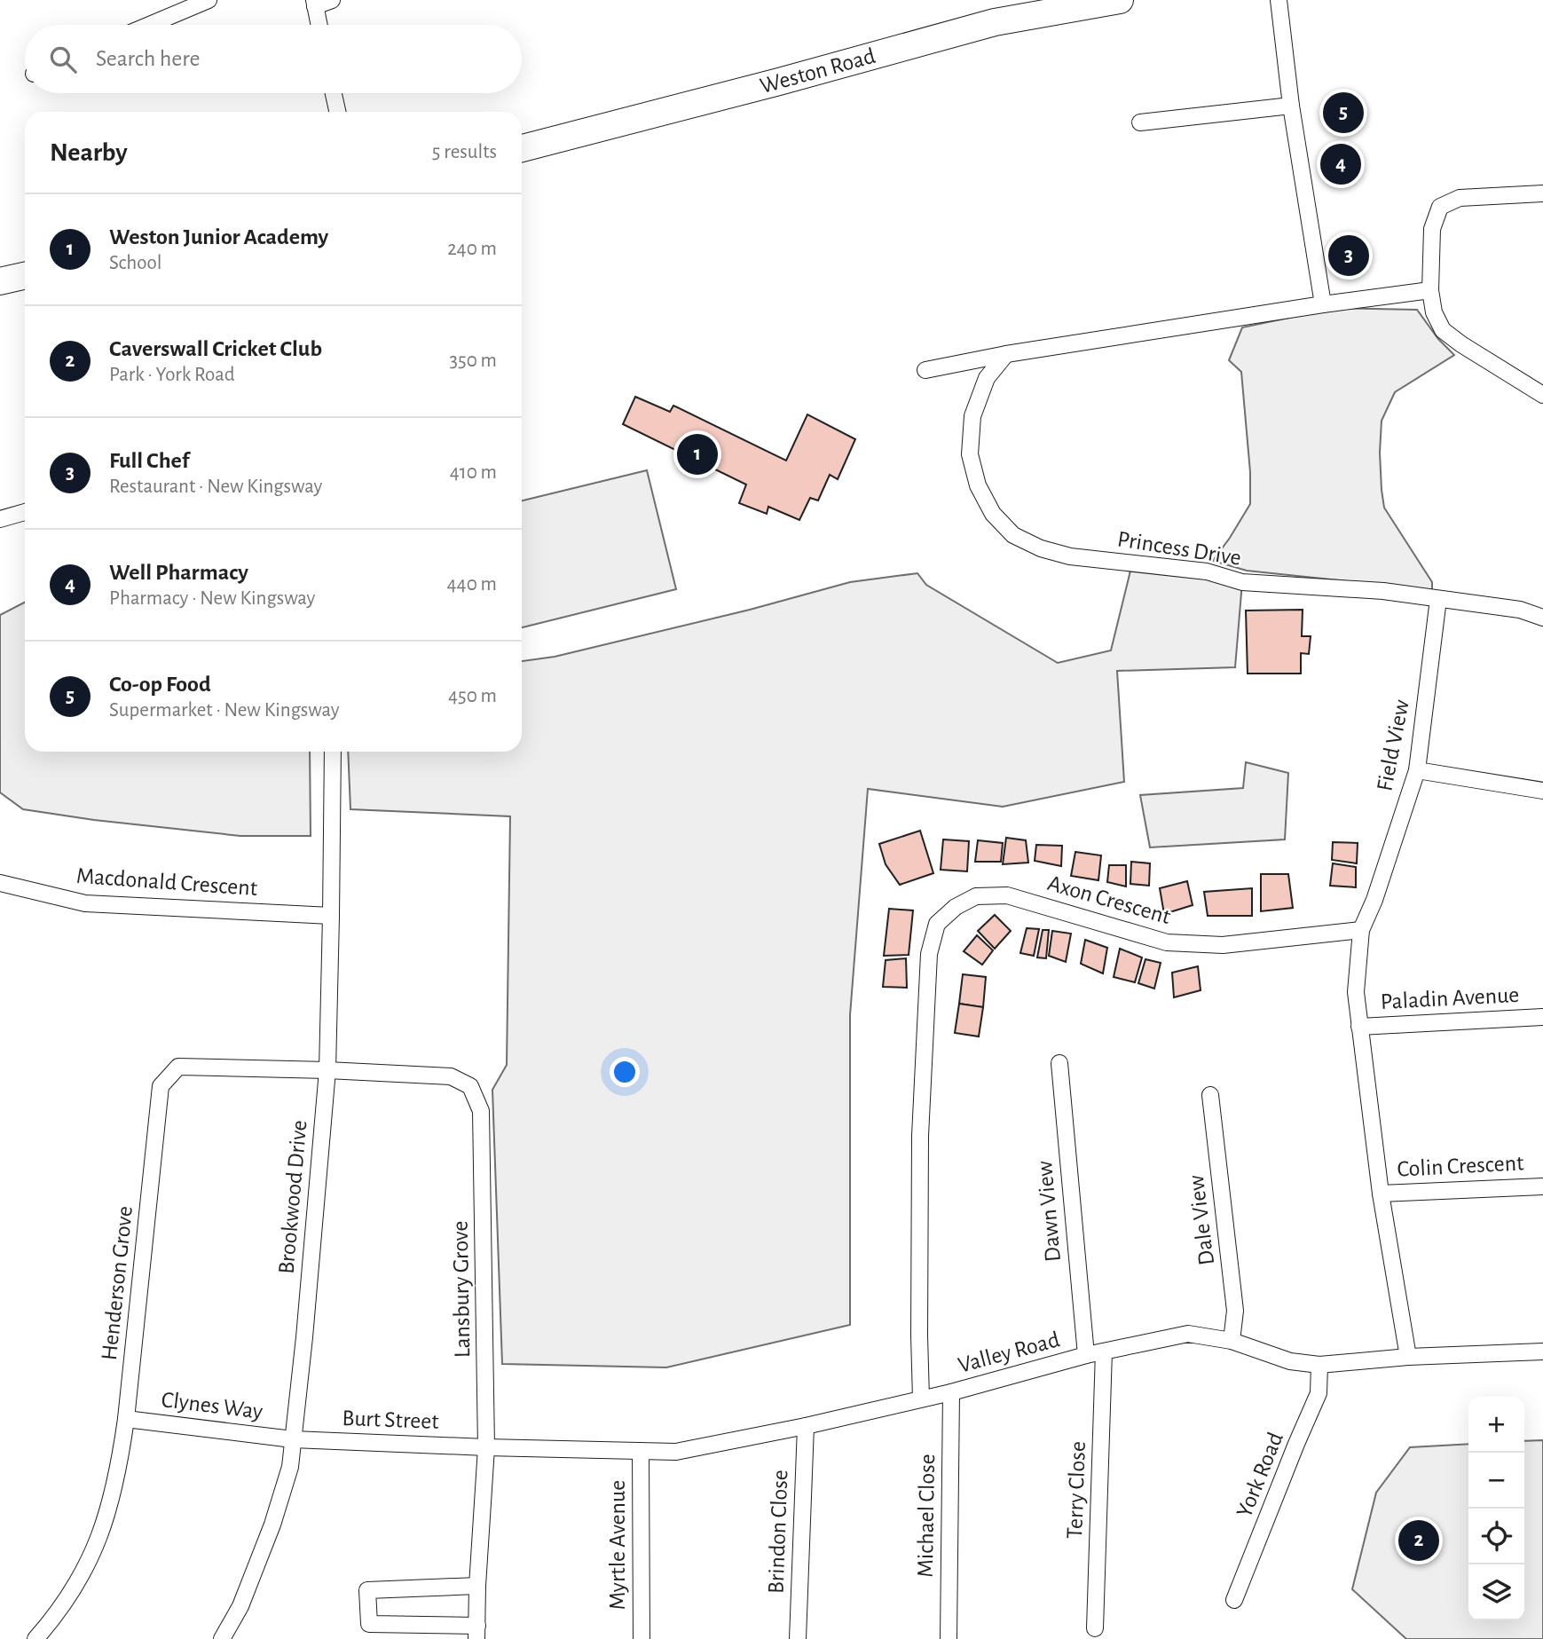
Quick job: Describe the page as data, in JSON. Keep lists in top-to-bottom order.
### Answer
{
  "streets": {
    "highway": ["Weston Road"],
    "street": [
      "Princess Drive",
      "Field View",
      "Macdonald Crescent",
      "Axon Crescent",
      "Paladin Avenue",
      "Colin Crescent",
      "Brookwood Drive",
      "Dawn View",
      "Dale View",
      "Henderson Grove",
      "Lansbury Grove",
      "Valley Road",
      "Clynes Way",
      "Burt Street",
      "York Road",
      "Terry Close",
      "Michael Close",
      "Brindon Close",
      "Myrtle Avenue"
    ]
  },
  "crossings": [
    ["Princess Drive", "Field View"],
    ["Field View", "Axon Crescent"],
    ["Macdonald Crescent", "Brookwood Drive"],
    ["Axon Crescent", "Valley Road"],
    ["Brookwood Drive", "Henderson Grove"],
    ["Brookwood Drive", "Lansbury Grove"],
    ["Brookwood Drive", "Clynes Way"],
    ["Brookwood Drive", "Burt Street"],
    ["Dawn View", "Valley Road"],
    ["Dale View", "Valley Road"],
    ["Henderson Grove", "Lansbury Grove"],
    ["Henderson Grove", "Clynes Way"],
    ["Lansbury Grove", "Valley Road"],
    ["Lansbury Grove", "Burt Street"],
    ["Valley Road", "Burt Street"],
    ["Valley Road", "York Road"],
    ["Valley Road", "Terry Close"],
    ["Valley Road", "Michael Close"],
    ["Valley Road", "Brindon Close"],
    ["Valley Road", "Myrtle Avenue"],
    ["Clynes Way", "Burt Street"]
  ],
  "page": {
    "search": "Search here",
    "pins": [
      "5",
      "4",
      "3",
      "1",
      "2"
    ],
    "heading": ["Nearby", "5 results"],
    "list": [
      {
        "mark": "1",
        "name": "Weston Junior Academy",
        "note": "School",
        "value": "240 m"
      },
      {
        "mark": "2",
        "name": "Caverswall Cricket Club",
        "note": "Park · York Road",
        "value": "350 m"
      },
      {
        "mark": "3",
        "name": "Full Chef",
        "note": "Restaurant · New Kingsway",
        "value": "410 m"
      },
      {
        "mark": "4",
        "name": "Well Pharmacy",
        "note": "Pharmacy · New Kingsway",
        "value": "440 m"
      },
      {
        "mark": "5",
        "name": "Co-op Food",
        "note": "Supermarket · New Kingsway",
        "value": "450 m"
      }
    ],
    "map_buttons": ["+", "−"]
  }
}
